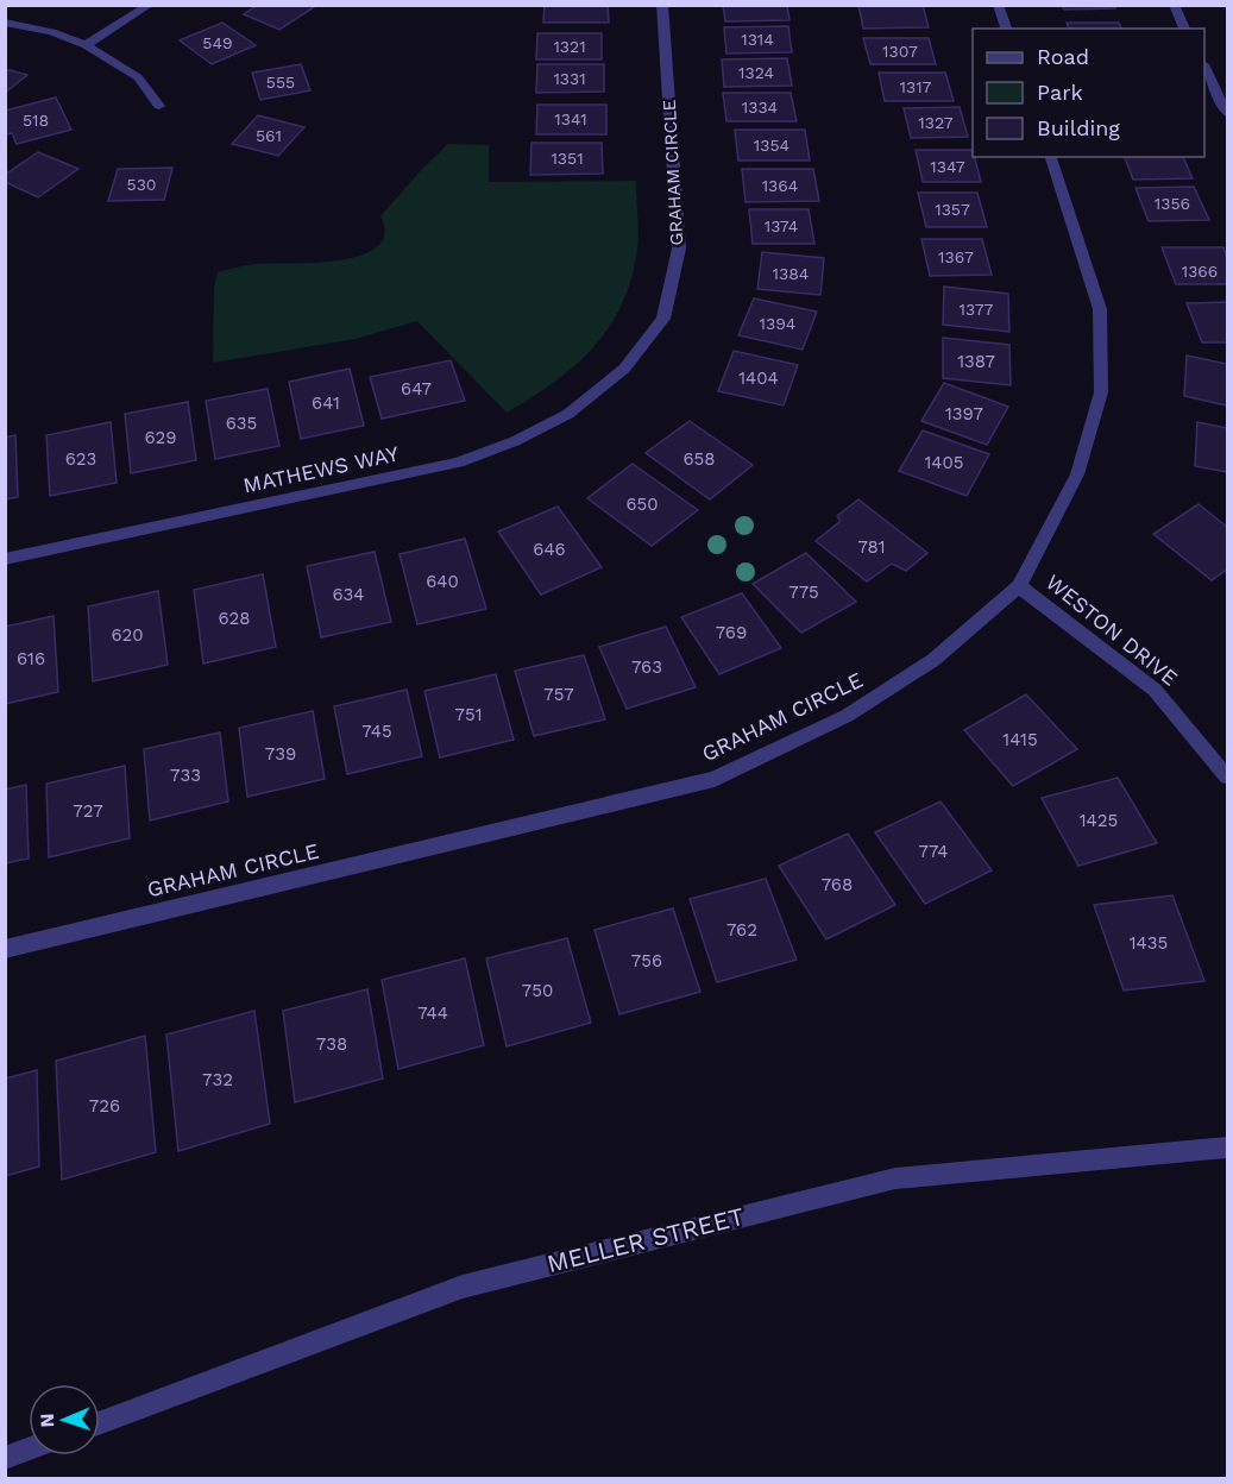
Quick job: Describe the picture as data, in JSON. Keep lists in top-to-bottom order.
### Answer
{
  "streets": {
    "street": [
      "GRAHAM CIRCLE",
      "MATHEWS WAY",
      "WESTON DRIVE",
      "MELLER STREET"
    ]
  },
  "crossings": [
    ["GRAHAM CIRCLE", "MATHEWS WAY"],
    ["GRAHAM CIRCLE", "WESTON DRIVE"]
  ],
  "house_numbers": [
    "1314",
    "549",
    "1321",
    "1307",
    "1324",
    "1331",
    "555",
    "1317",
    "1334",
    "1341",
    "518",
    "1327",
    "561",
    "1354",
    "1351",
    "1347",
    "530",
    "1364",
    "1356",
    "1357",
    "1374",
    "1367",
    "1366",
    "1384",
    "1377",
    "1394",
    "1387",
    "1404",
    "647",
    "641",
    "1397",
    "635",
    "629",
    "623",
    "658",
    "1405",
    "650",
    "781",
    "646",
    "640",
    "775",
    "634",
    "628",
    "769",
    "620",
    "616",
    "763",
    "757",
    "751",
    "745",
    "1415",
    "739",
    "733",
    "727",
    "1425",
    "774",
    "768",
    "762",
    "1435",
    "756",
    "750",
    "744",
    "738",
    "732",
    "726"
  ],
  "legend": ["Road", "Park", "Building"],
  "north": "left"
}
